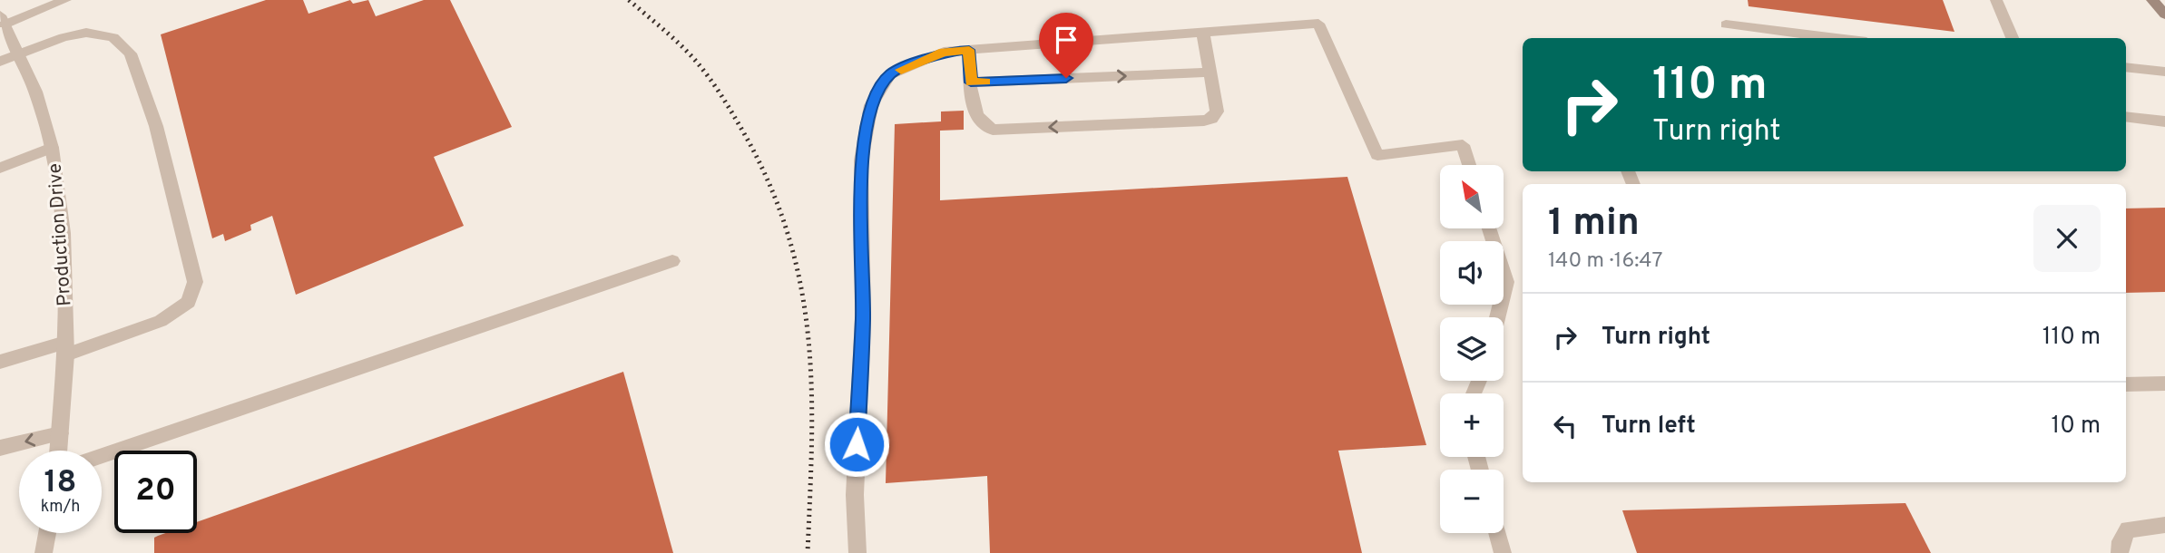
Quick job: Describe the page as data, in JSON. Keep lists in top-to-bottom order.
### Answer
{
  "streets": {
    "street": ["Production Drive"]
  },
  "north": "top left",
  "page": {
    "turn": ["110 m", "Turn right"],
    "map_buttons": ["+", "−"],
    "heading": ["1 min", "140 m · 16:47"],
    "list": [
      {
        "name": "Turn right",
        "value": "110 m"
      },
      {
        "name": "Turn left",
        "value": "10 m"
      }
    ],
    "speed": "18 km/h",
    "limit": "20"
  }
}
